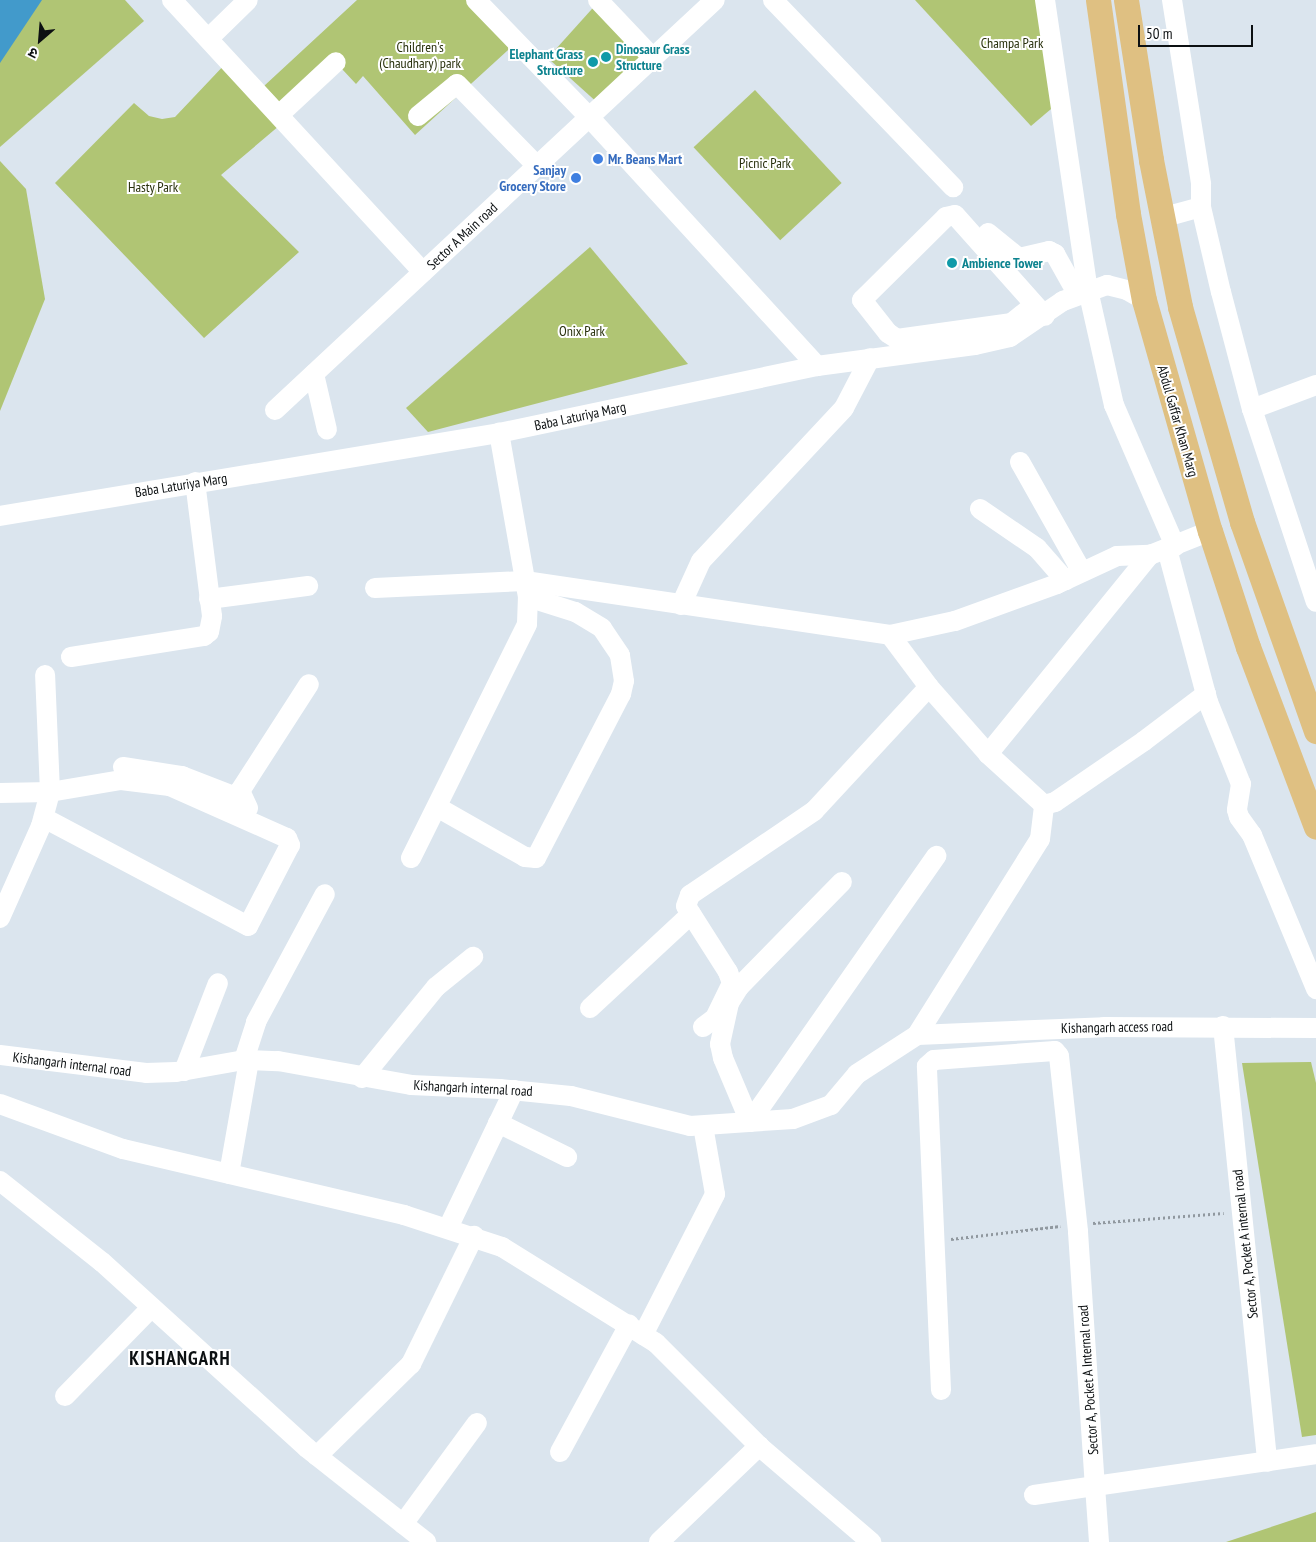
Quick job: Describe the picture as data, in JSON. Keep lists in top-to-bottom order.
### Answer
{
  "streets": {
    "main road": ["Abdul Gaffar Khan Marg"],
    "street": [
      "Sector A Main road",
      "Baba Laturiya Marg",
      "Kishangarh access road",
      "Kishangarh internal road",
      "Sector A, Pocket A internal road",
      "Sector A, Pocket A Internal road"
    ]
  },
  "crossings": [
    ["Baba Laturiya Marg", "Abdul Gaffar Khan Marg"],
    ["Kishangarh access road", "Kishangarh internal road"],
    ["Kishangarh access road", "Sector A, Pocket A internal road"]
  ],
  "districts": ["KISHANGARH"],
  "parks": [
    "Champa Park",
    "Children's (Chaudhary) park",
    "Picnic Park",
    "Hasty Park",
    "Onix Park"
  ],
  "places": [
    "Dinosaur Grass Structure",
    "Elephant Grass Structure",
    "Mr. Beans Mart",
    "Sanjay Grocery Store",
    "Ambience Tower"
  ],
  "scale_bar": "50 m",
  "north": "bottom left"
}
